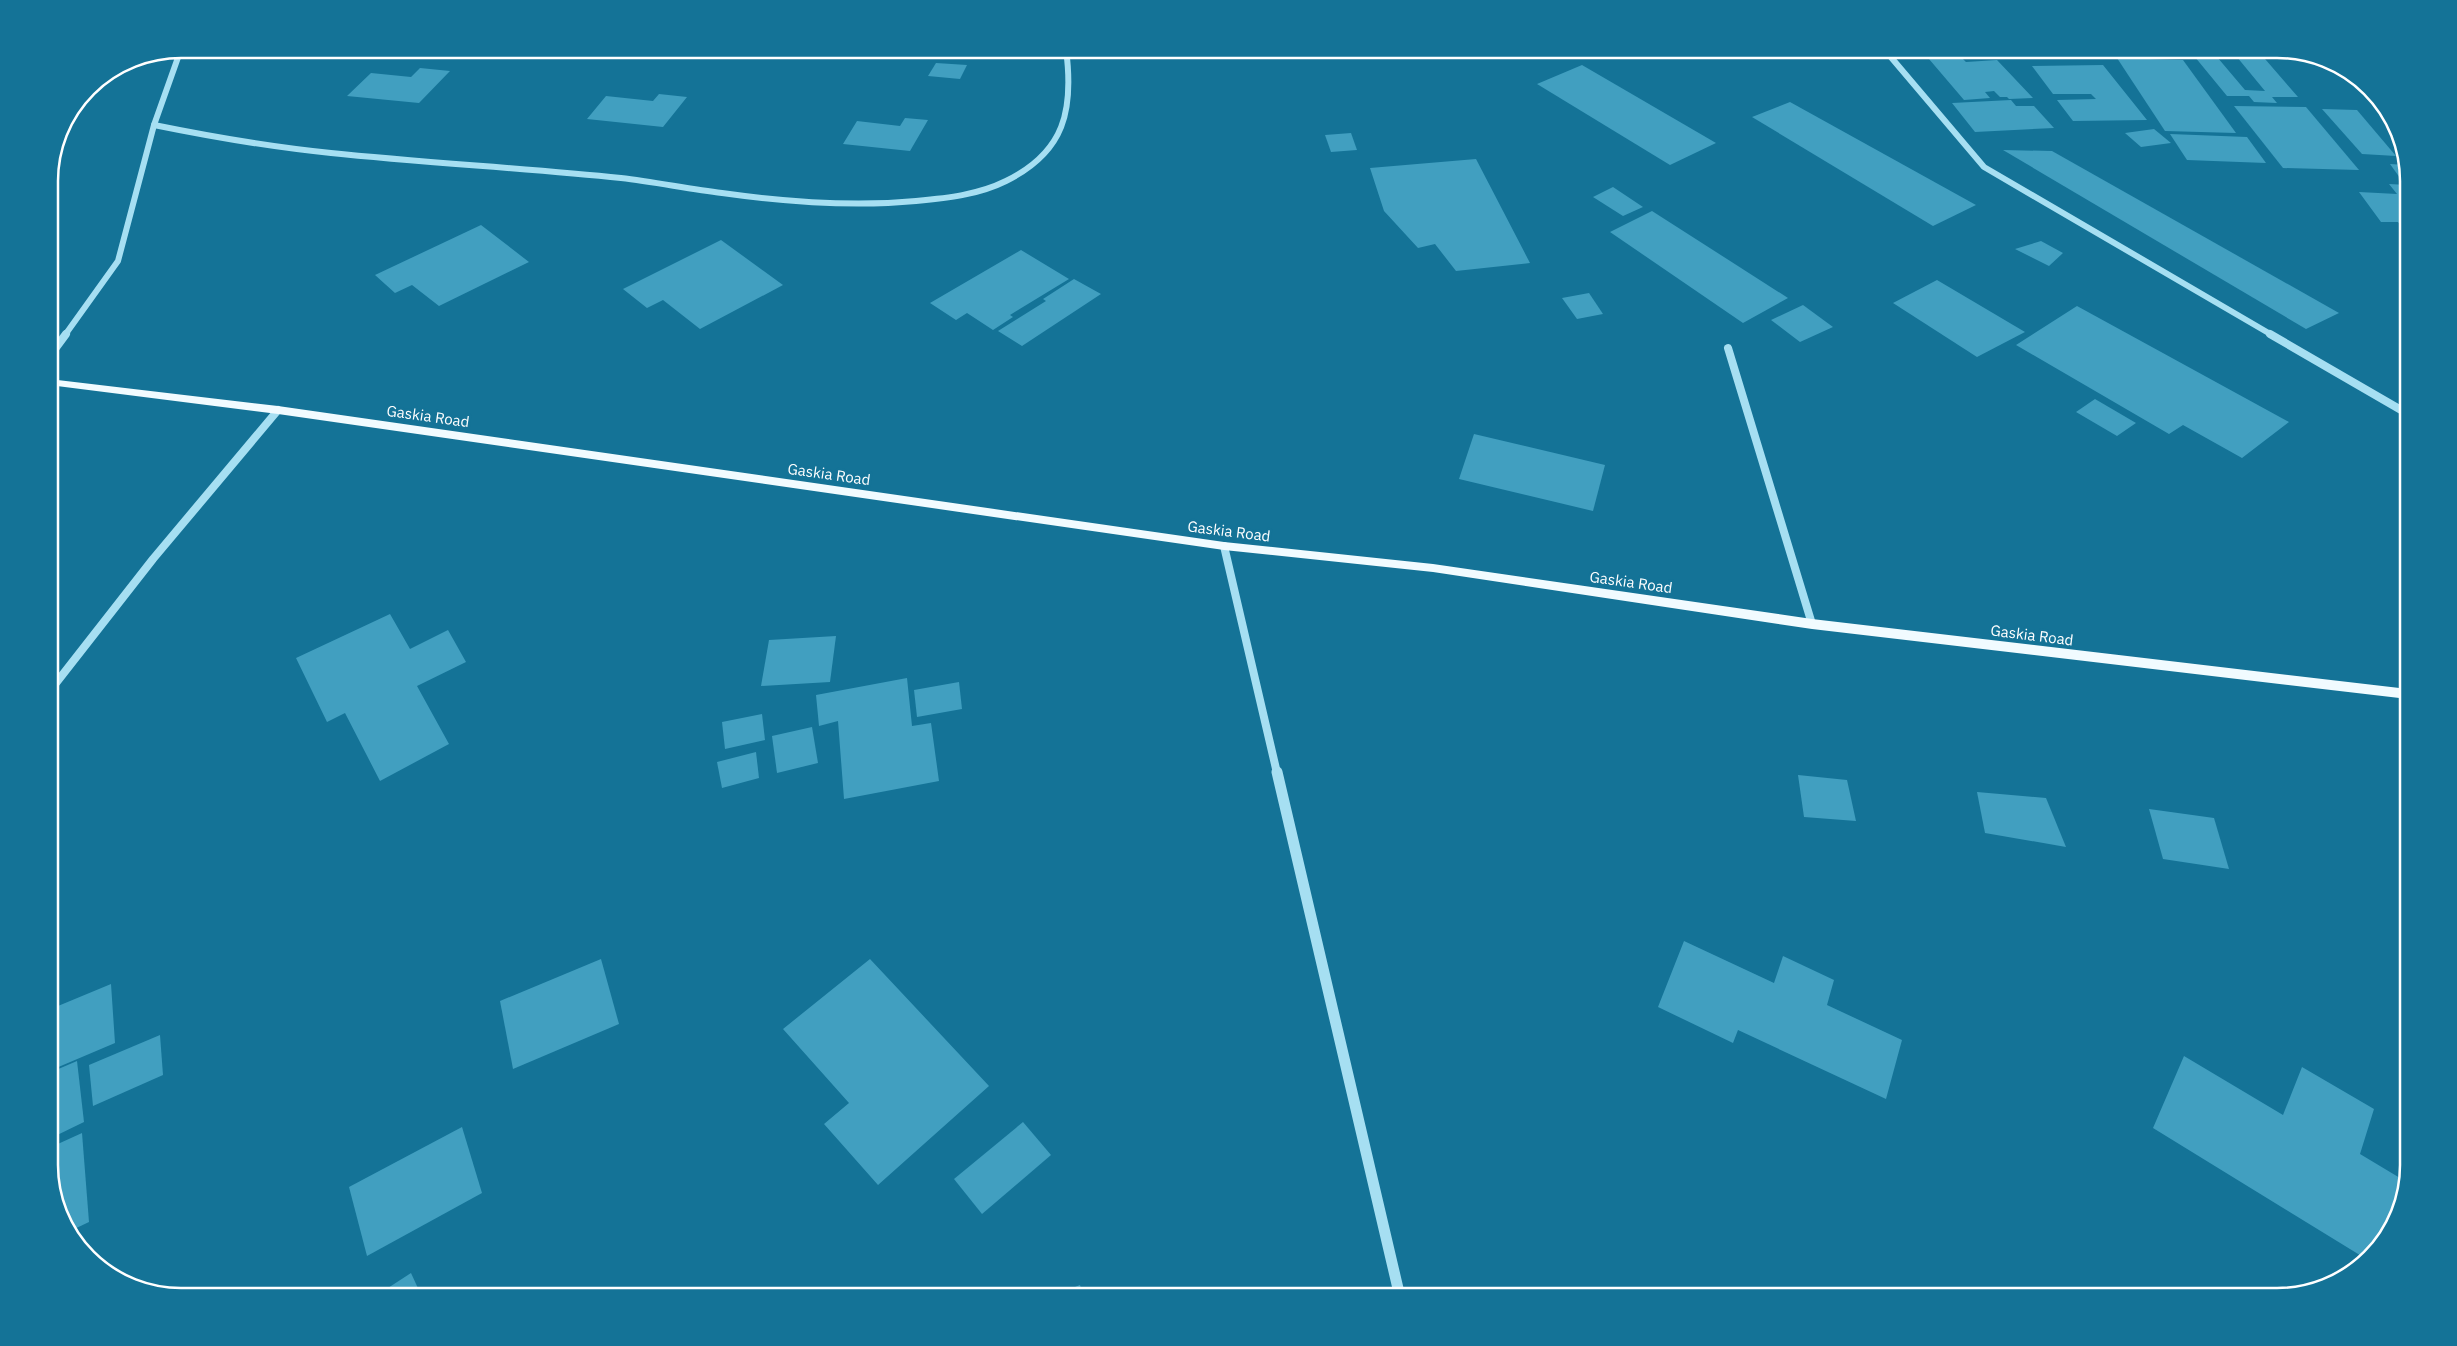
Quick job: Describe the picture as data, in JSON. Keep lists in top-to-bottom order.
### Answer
{
  "streets": {
    "main road": ["Gaskia Road"]
  }
}
